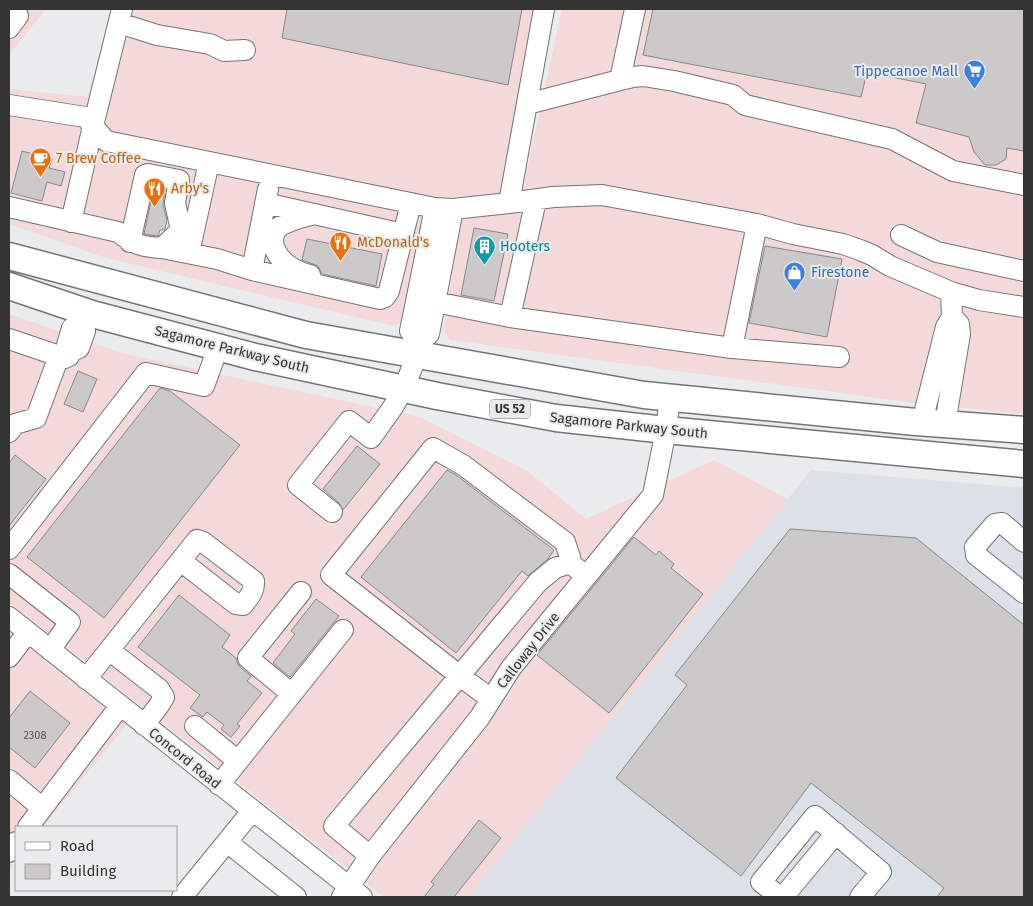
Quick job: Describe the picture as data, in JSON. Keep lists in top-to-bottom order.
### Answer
{
  "streets": {
    "main road": ["Sagamore Parkway South", "US 52"],
    "street": ["Calloway Drive", "Concord Road"]
  },
  "crossings": [
    ["Sagamore Parkway South", "Calloway Drive"],
    ["Calloway Drive", "Concord Road"]
  ],
  "places": {
    "supermarket": ["Tippecanoe Mall"],
    "cafe": ["7 Brew Coffee"],
    "restaurant": ["Arby's", "McDonald's"],
    "building": ["Hooters"],
    "shop": ["Firestone"]
  },
  "house_numbers": ["2308"],
  "legend": ["Road", "Building"]
}
